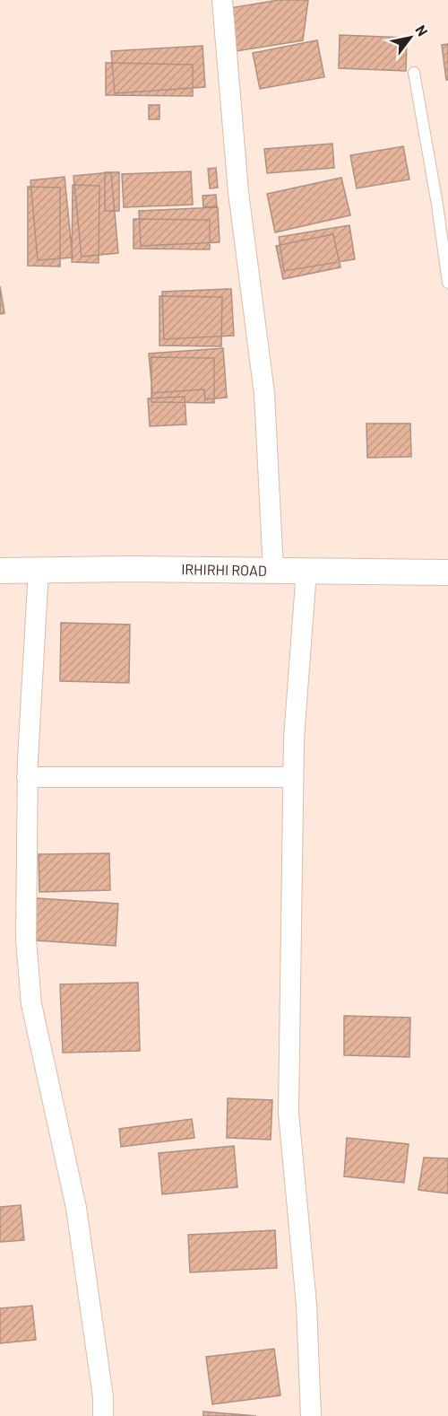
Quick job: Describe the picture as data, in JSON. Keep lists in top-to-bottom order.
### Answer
{
  "streets": {
    "street": ["IRHIRHI ROAD"]
  },
  "north": "top right"
}
